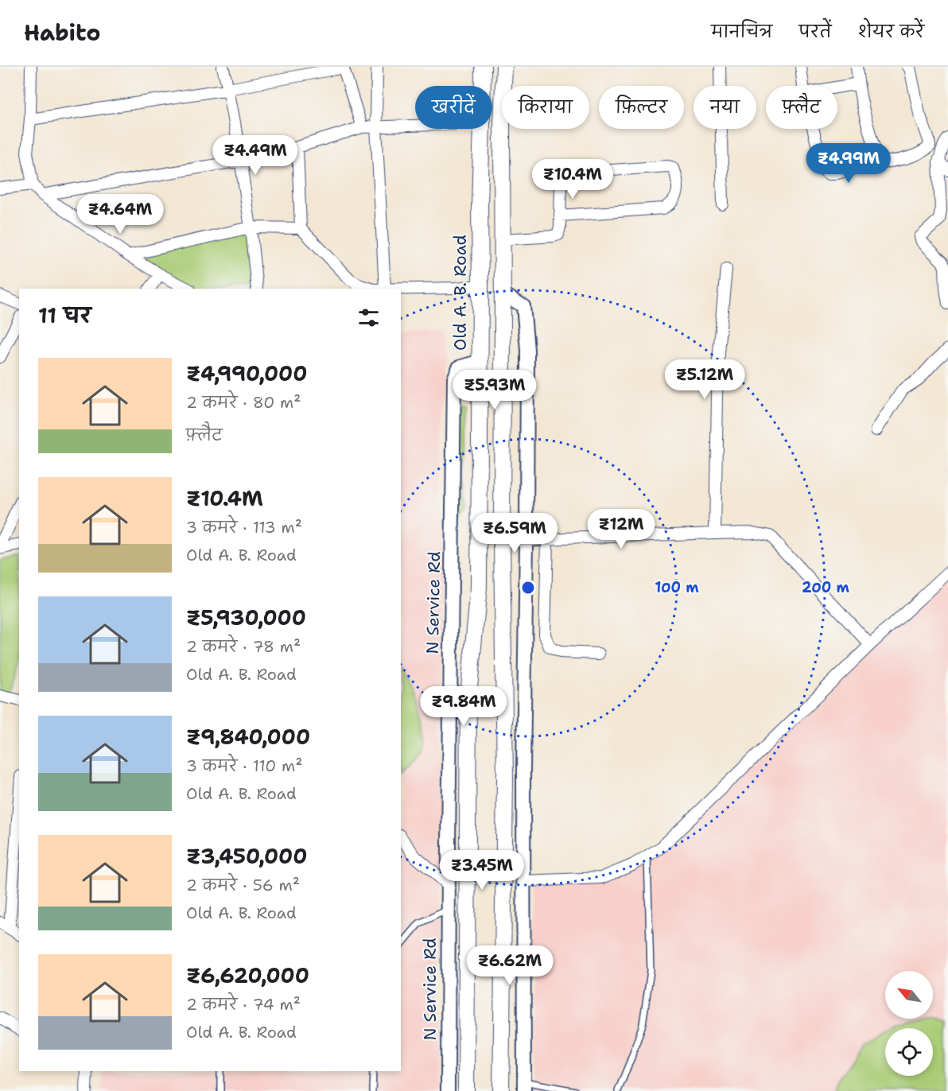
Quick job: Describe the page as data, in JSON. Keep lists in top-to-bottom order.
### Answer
{
  "streets": {
    "main road": ["Old A. B. Road"],
    "street": ["N Service Rd"]
  },
  "crossings": [
    ["Old A. B. Road", "N Service Rd"]
  ],
  "north": "top left",
  "page": {
    "header": "Habito",
    "nav": ["मानचित्र", "परतें", "शेयर करें"],
    "chip": [
      "खरीदें",
      "किराया",
      "फ़िल्टर",
      "नया",
      "फ़्लैट"
    ],
    "price": [
      "₹4.49M",
      "₹4.99M",
      "₹10.4M",
      "₹4.64M",
      "₹5.12M",
      "₹5.93M",
      "₹12M",
      "₹6.59M",
      "₹9.84M",
      "₹3.45M",
      "₹6.62M"
    ],
    "heading": "11 घर",
    "list": [
      {
        "name": "₹4,990,000",
        "note": "2 कमरे · 80 m² · फ़्लैट"
      },
      {
        "name": "₹10.4M",
        "note": "3 कमरे · 113 m² · Old A. B. Road"
      },
      {
        "name": "₹5,930,000",
        "note": "2 कमरे · 78 m² · Old A. B. Road"
      },
      {
        "name": "₹9,840,000",
        "note": "3 कमरे · 110 m² · Old A. B. Road"
      },
      {
        "name": "₹3,450,000",
        "note": "2 कमरे · 56 m² · Old A. B. Road"
      },
      {
        "name": "₹6,620,000",
        "note": "2 कमरे · 74 m² · Old A. B. Road"
      }
    ]
  },
  "rings": ["100 m", "200 m"]
}
